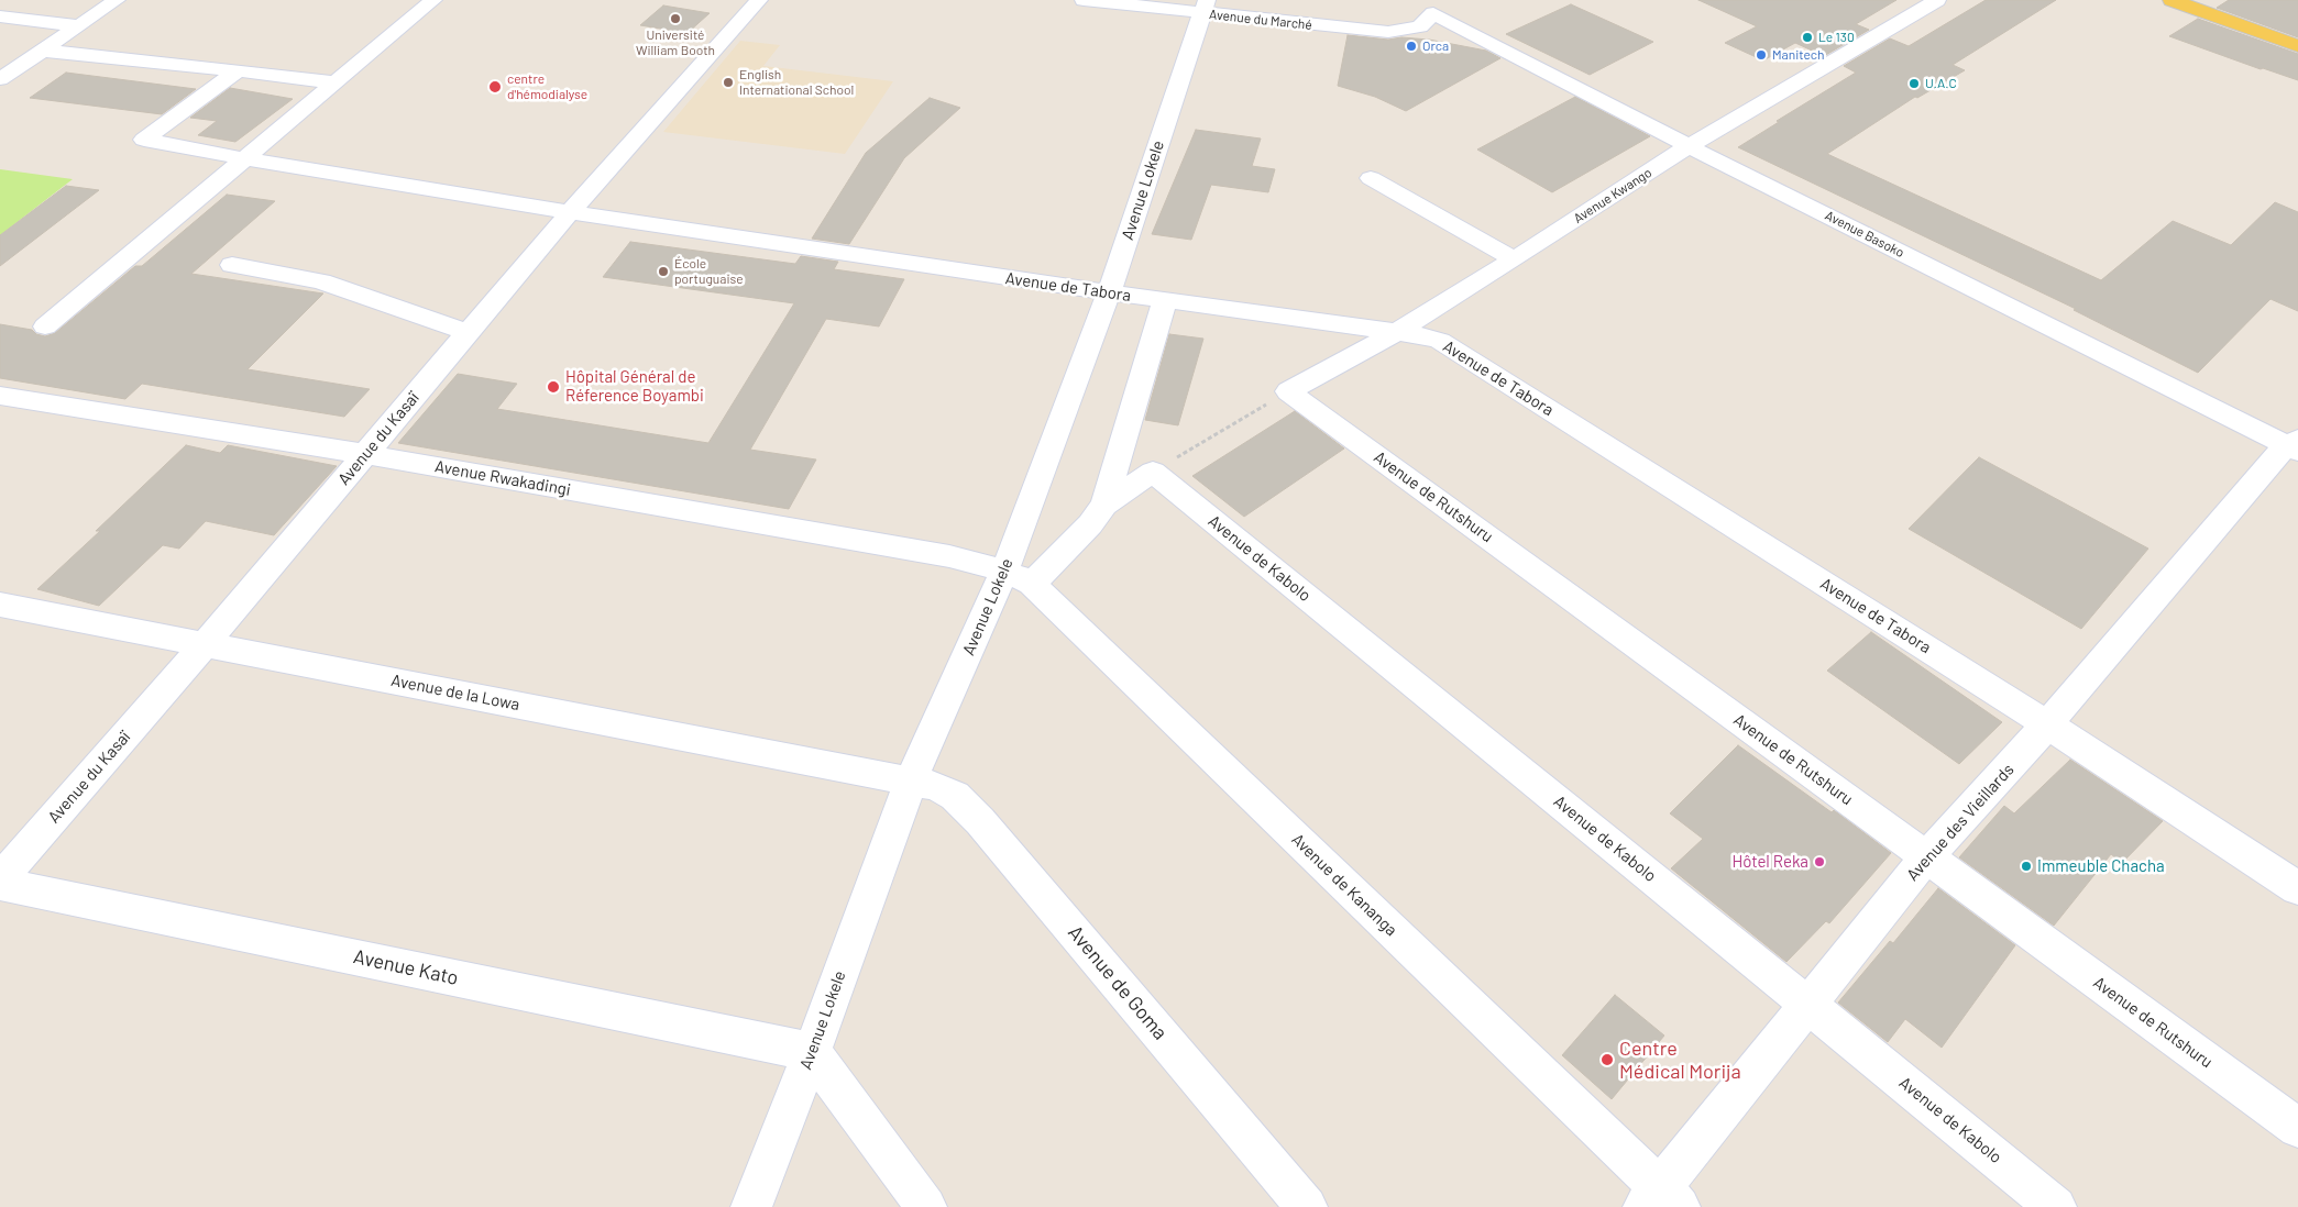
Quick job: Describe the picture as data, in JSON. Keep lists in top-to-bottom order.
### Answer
{
  "streets": {
    "street": [
      "Avenue du Marché",
      "Avenue Lokele",
      "Avenue Kwango",
      "Avenue Basoko",
      "Avenue de Tabora",
      "Avenue du Kasaï",
      "Avenue Rwakadingi",
      "Avenue de Rutshuru",
      "Avenue de Kabolo",
      "Avenue de la Lowa",
      "Avenue des Vieillards",
      "Avenue de Kananga",
      "Avenue Kato",
      "Avenue de Goma"
    ]
  },
  "crossings": [
    ["Avenue du Marché", "Avenue Lokele"],
    ["Avenue du Marché", "Avenue Basoko"],
    ["Avenue Lokele", "Avenue de Tabora"],
    ["Avenue Lokele", "Avenue Rwakadingi"],
    ["Avenue Lokele", "Avenue de la Lowa"],
    ["Avenue Lokele", "Avenue de Kananga"],
    ["Avenue Lokele", "Avenue Kato"],
    ["Avenue Lokele", "Avenue de Goma"],
    ["Avenue Kwango", "Avenue Basoko"],
    ["Avenue Kwango", "Avenue de Tabora"],
    ["Avenue Kwango", "Avenue de Rutshuru"],
    ["Avenue Basoko", "Avenue des Vieillards"],
    ["Avenue de Tabora", "Avenue du Kasaï"],
    ["Avenue de Tabora", "Avenue des Vieillards"],
    ["Avenue du Kasaï", "Avenue Rwakadingi"],
    ["Avenue du Kasaï", "Avenue de la Lowa"],
    ["Avenue Rwakadingi", "Avenue de Kananga"],
    ["Avenue de Rutshuru", "Avenue des Vieillards"],
    ["Avenue de Kabolo", "Avenue des Vieillards"],
    ["Avenue de la Lowa", "Avenue de Goma"],
    ["Avenue des Vieillards", "Avenue de Kananga"]
  ],
  "places": [
    "Université William Booth",
    "Le 130",
    "Orca",
    "Manitech",
    "English International School",
    "U.A.C",
    "centre d'hémodialyse",
    "École portuguaise",
    "Hôpital Général de Réference Boyambi",
    "Hôtel Reka",
    "Immeuble Chacha",
    "Centre Médical Morija"
  ]
}
